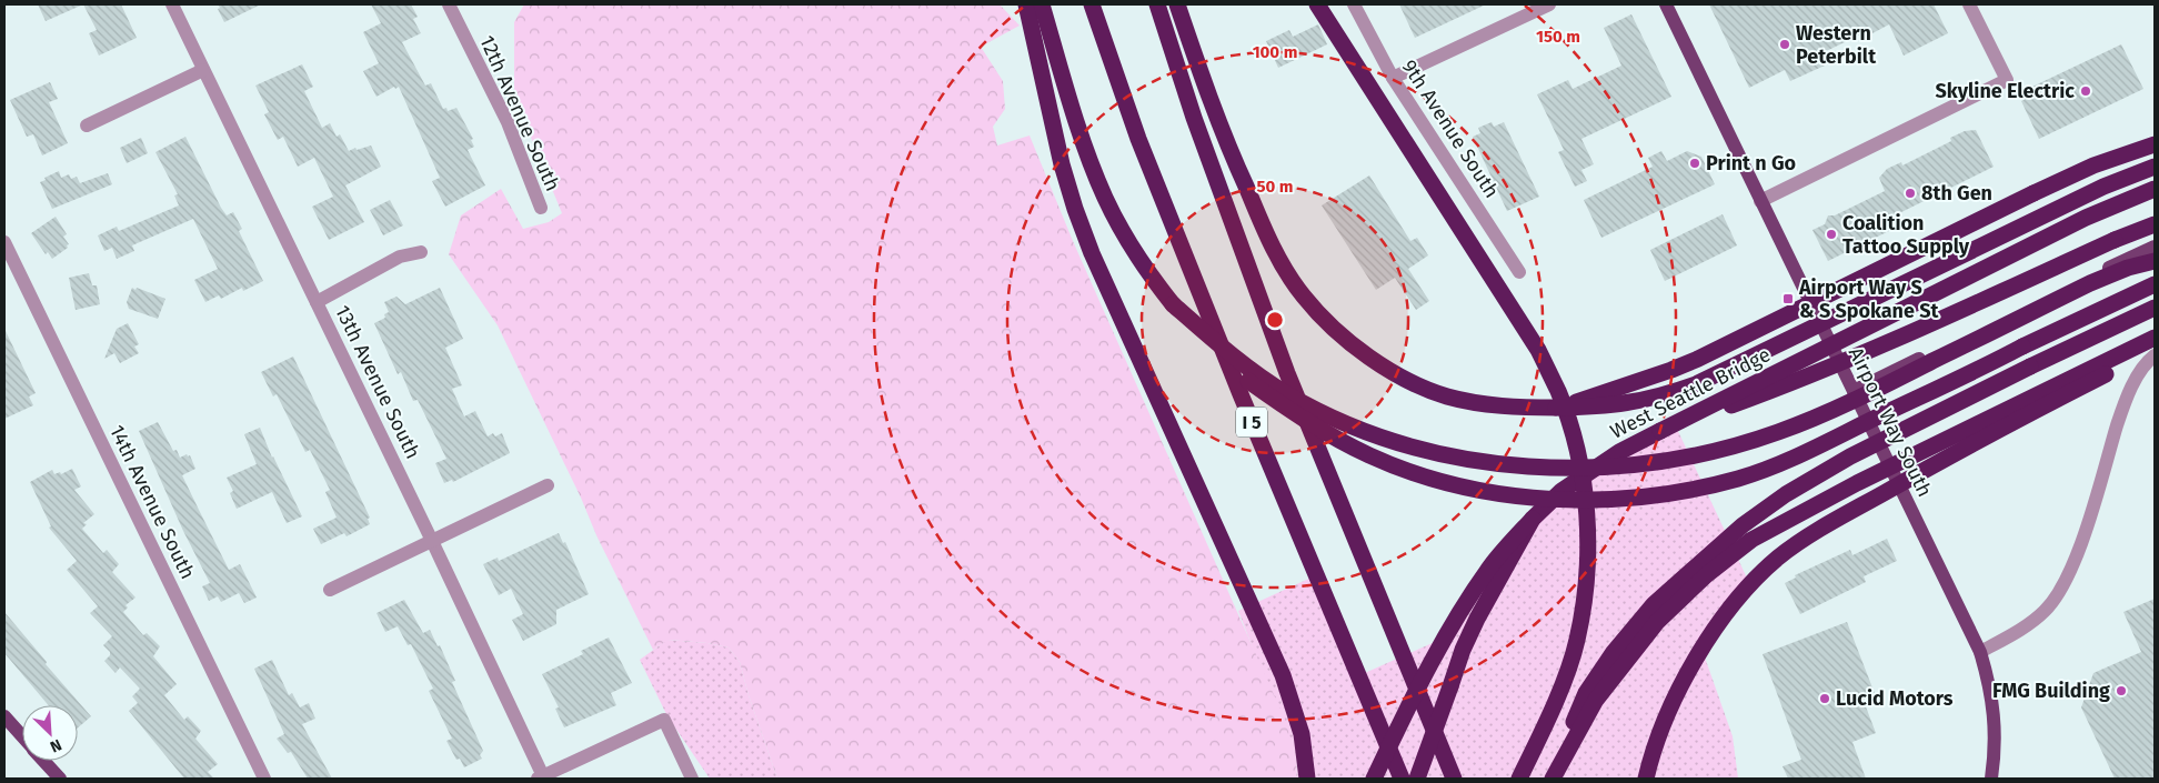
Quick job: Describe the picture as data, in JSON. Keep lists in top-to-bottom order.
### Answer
{
  "streets": {
    "highway": ["West Seattle Bridge", "I 5"],
    "main road": ["Airport Way South"],
    "street": [
      "12th Avenue South",
      "9th Avenue South",
      "13th Avenue South",
      "14th Avenue South"
    ]
  },
  "places": {
    "other": [
      "Western Peterbilt",
      "Skyline Electric",
      "Print n Go",
      "8th Gen",
      "Coalition Tattoo Supply",
      "FMG Building",
      "Lucid Motors"
    ],
    "transit": ["Airport Way S & S Spokane St"]
  },
  "north": "bottom right",
  "rings": ["150 m", "100 m", "50 m"]
}
